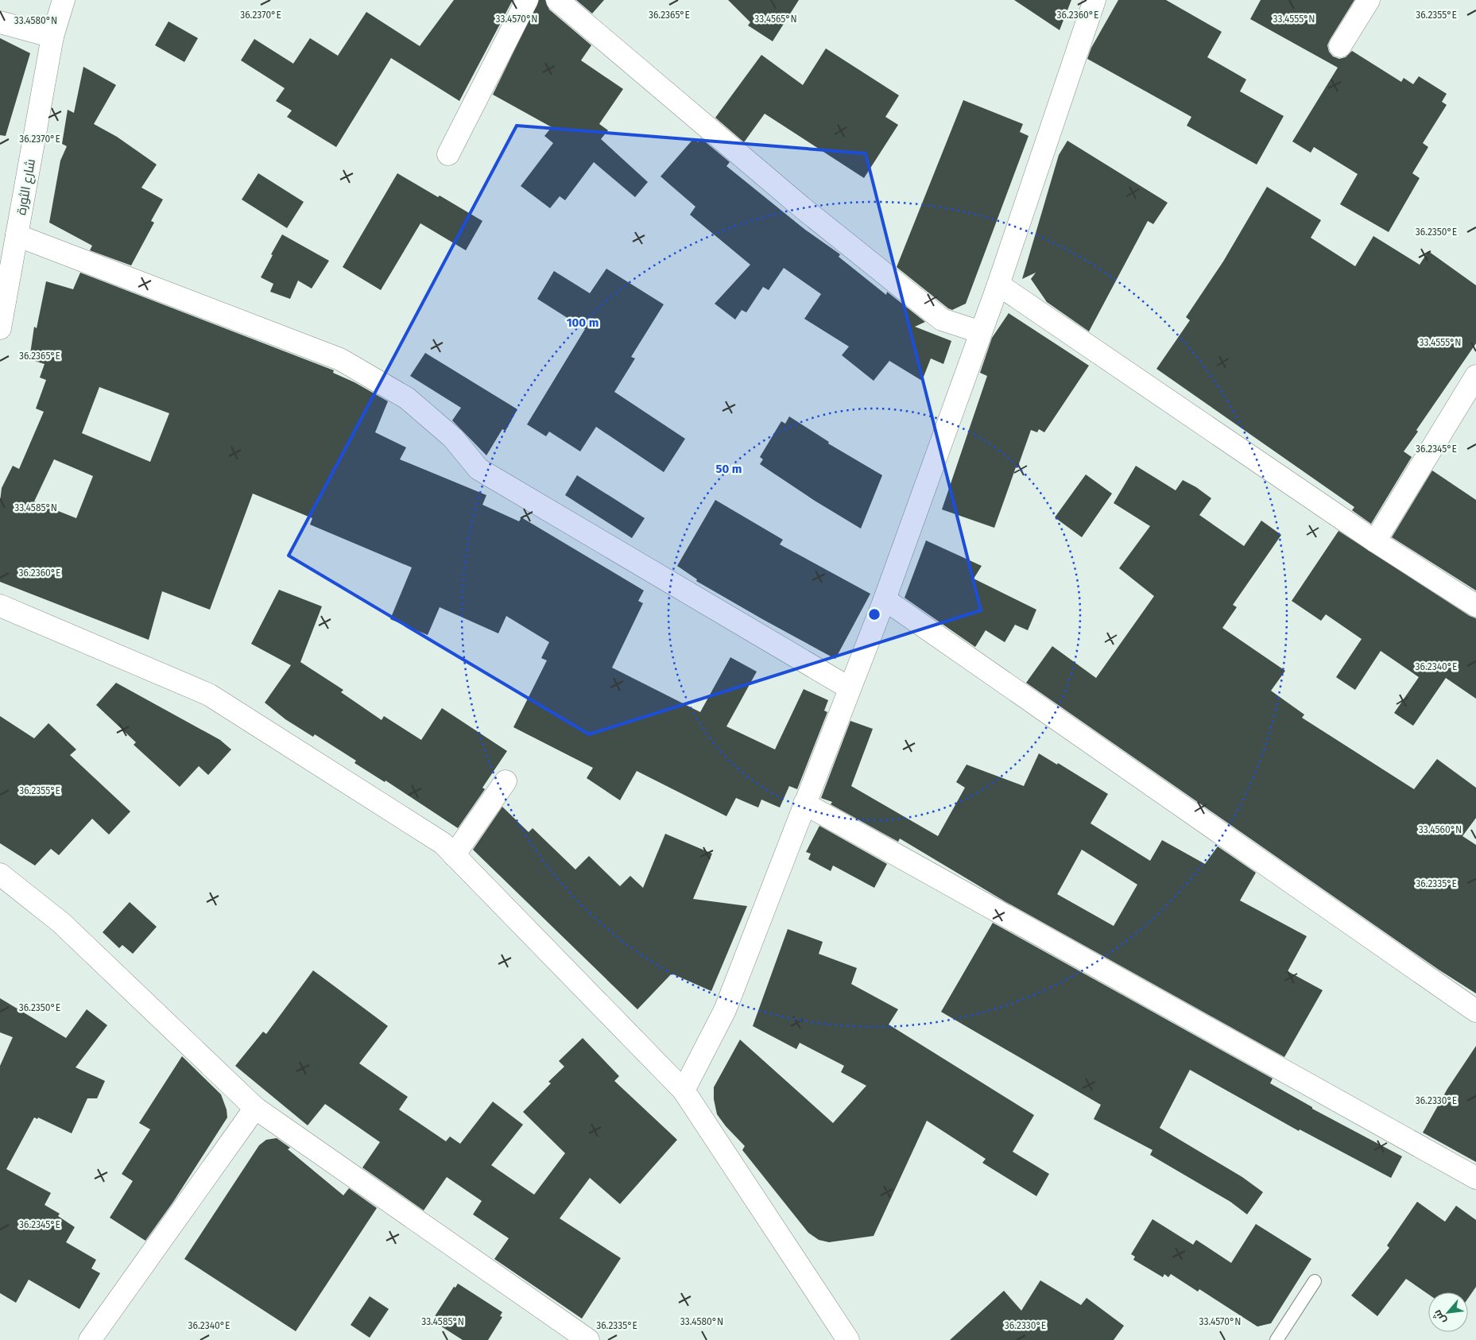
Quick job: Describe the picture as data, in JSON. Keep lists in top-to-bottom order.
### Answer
{
  "streets": {
    "street": ["شارع الثورة"]
  },
  "north": "bottom left",
  "coordinates": [
    "36.2370°E",
    "36.2360°E",
    "36.2365°E",
    "36.2355°E",
    "33.4570°N",
    "33.4565°N",
    "33.4555°N",
    "33.4580°N",
    "36.2350°E",
    "36.2345°E",
    "33.4585°N",
    "36.2340°E",
    "33.4560°N",
    "36.2335°E",
    "36.2330°E"
  ],
  "rings": ["100 m", "50 m"]
}
